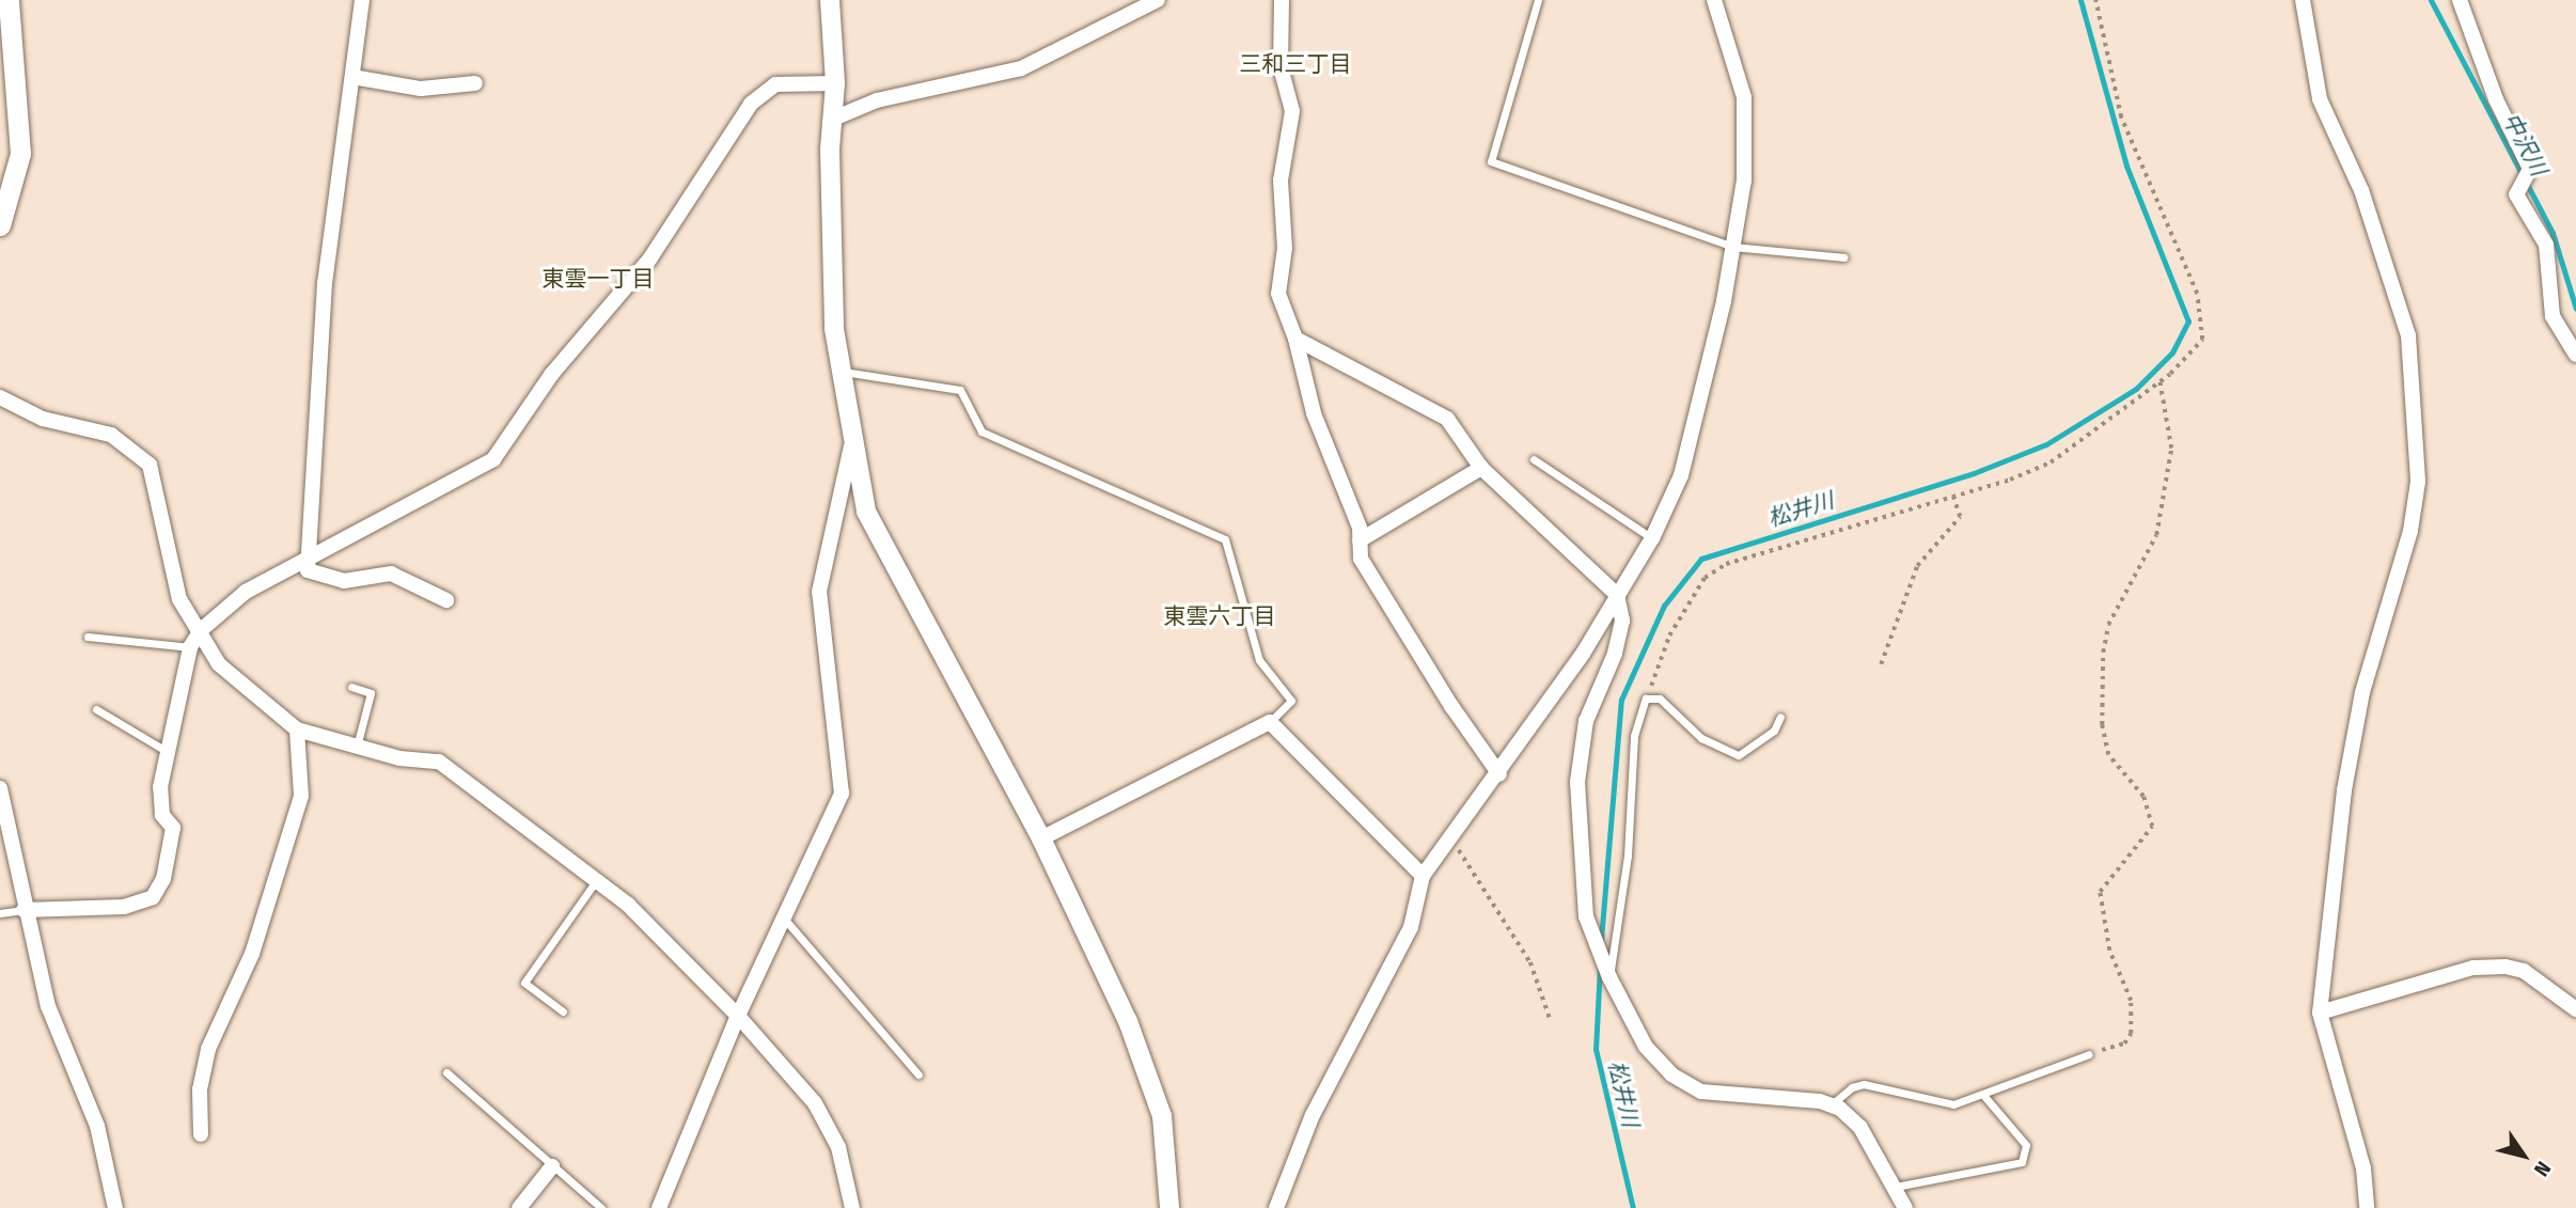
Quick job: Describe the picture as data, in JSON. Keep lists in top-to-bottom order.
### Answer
{
  "districts": ["三和三丁目", "東雲一丁目", "東雲六丁目"],
  "water": ["中沢川", "松井川"],
  "north": "bottom right"
}
